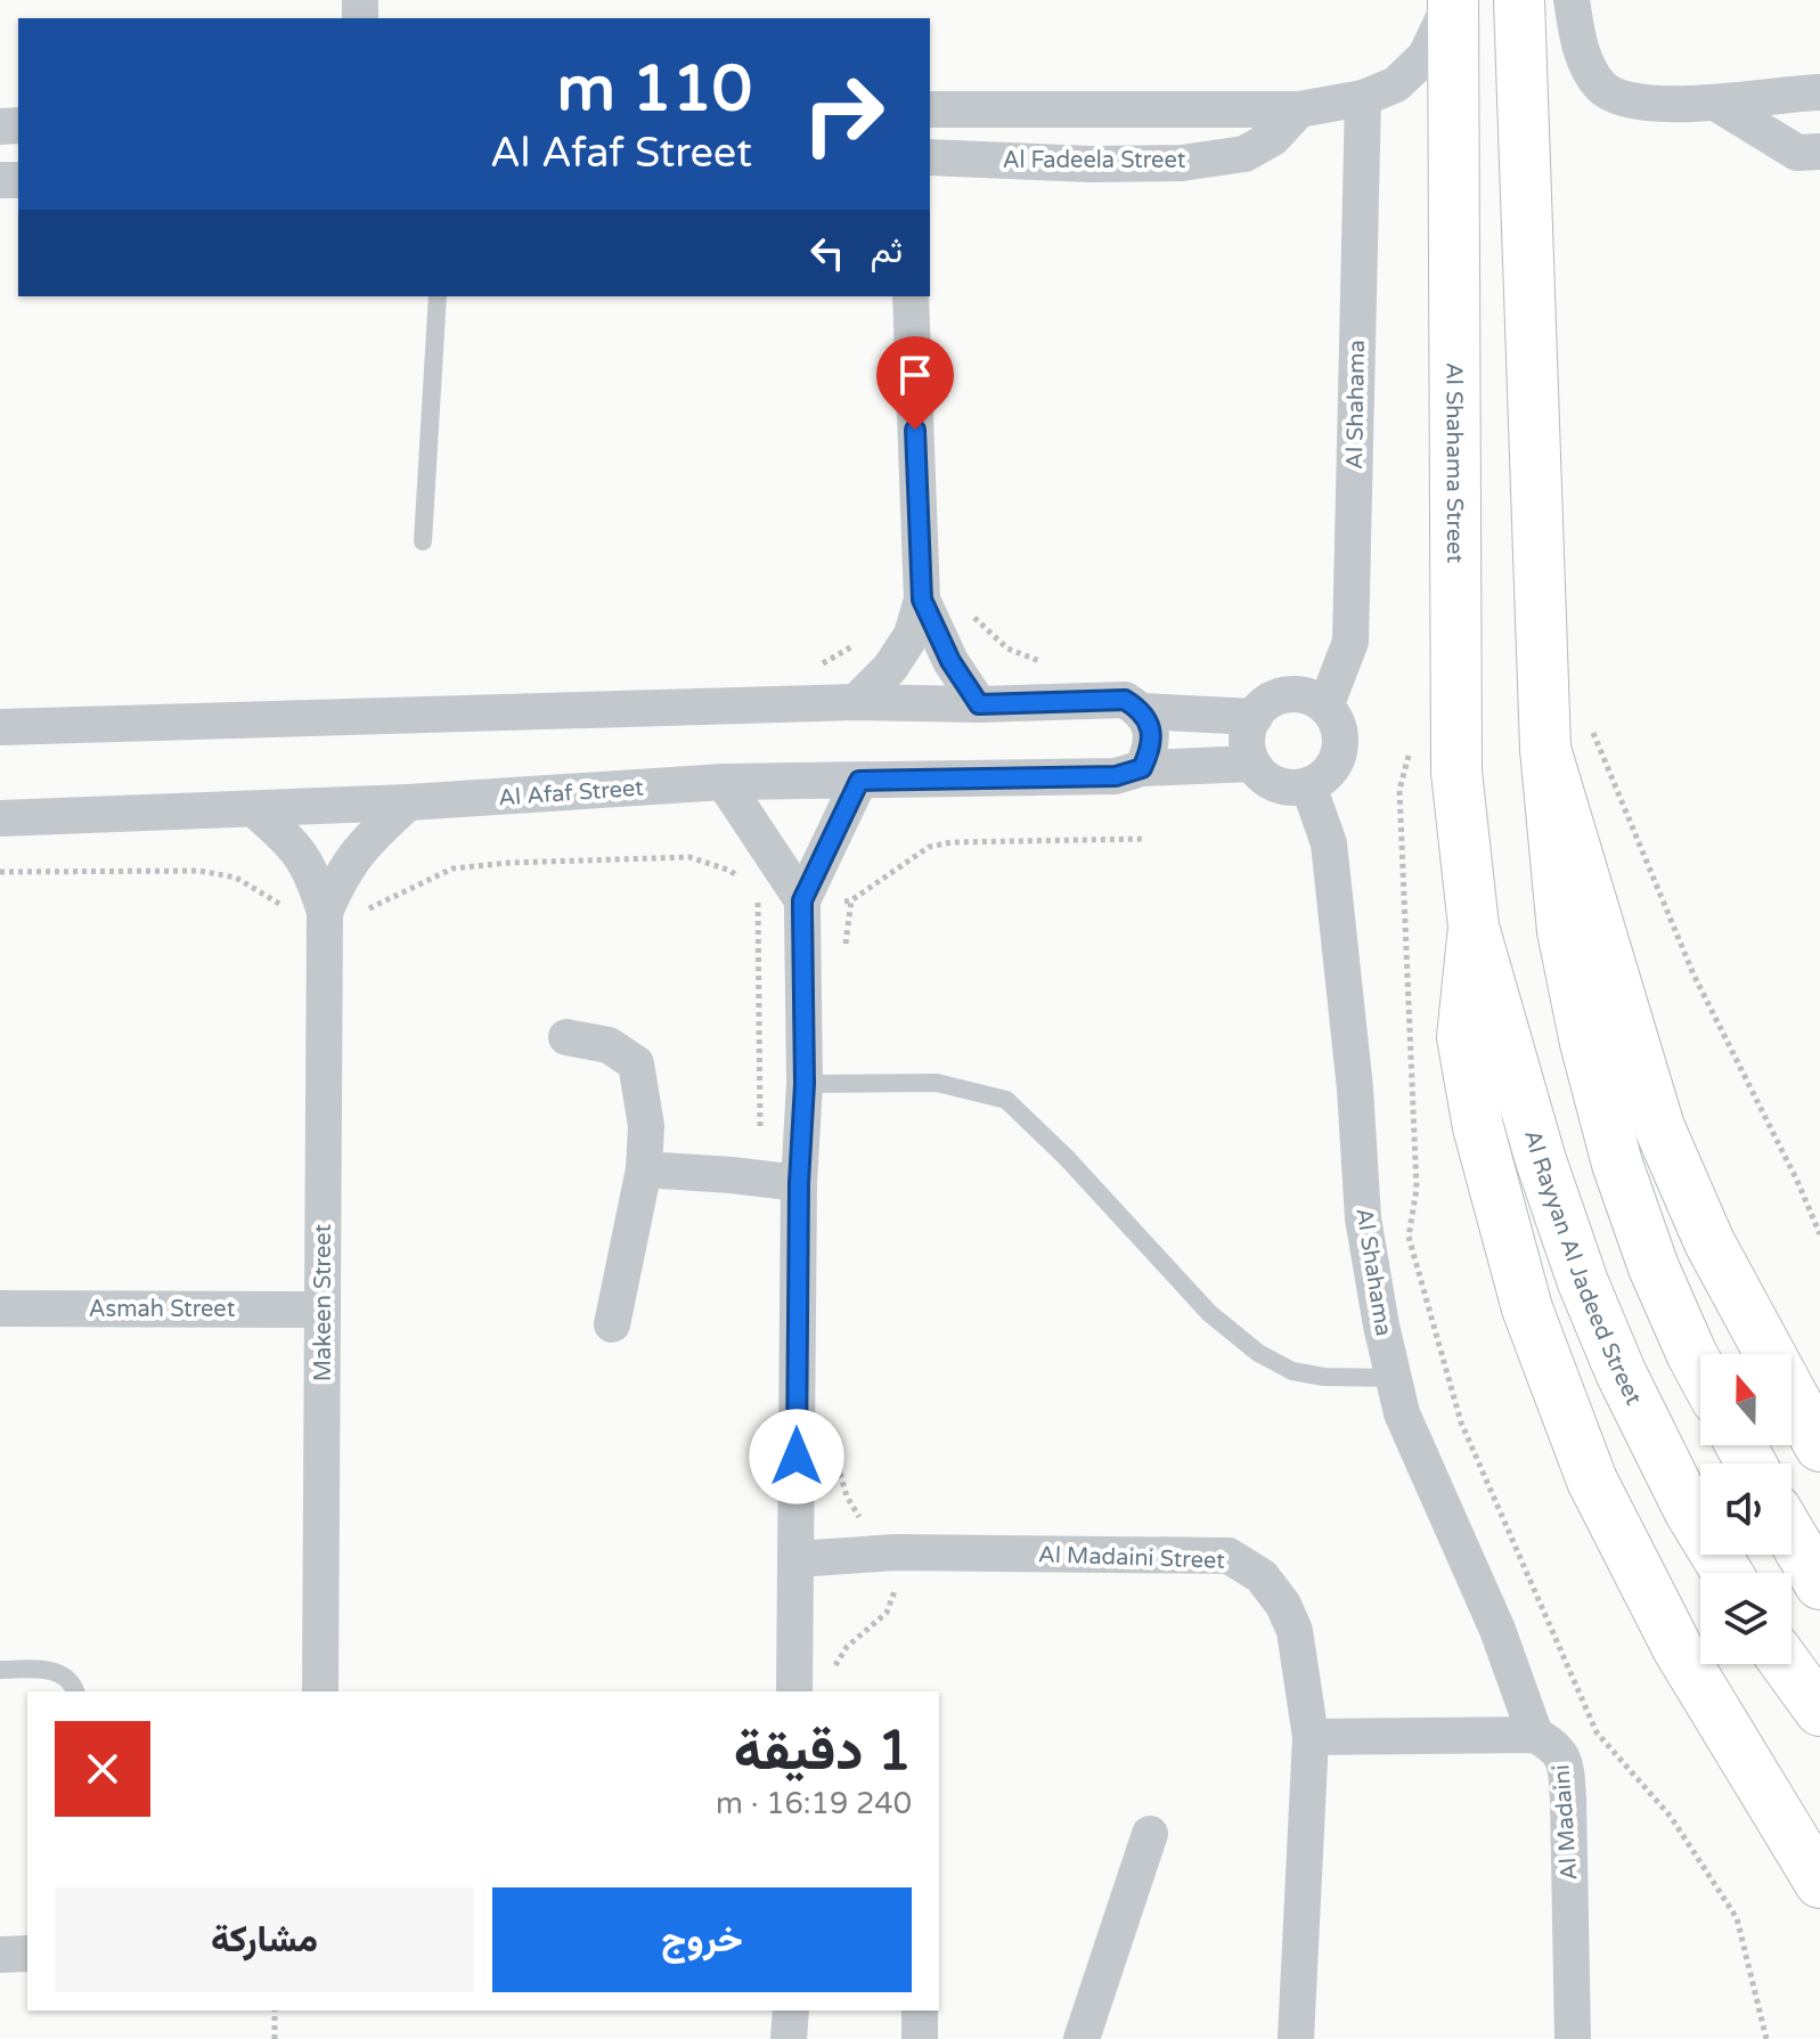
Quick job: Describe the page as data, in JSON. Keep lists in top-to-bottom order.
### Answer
{
  "streets": {
    "main road": ["Al Shahama Street", "Al Rayyan Al Jadeed Street"],
    "street": [
      "Al Fadeela Street",
      "Al Shahama",
      "Al Afaf Street",
      "Makeen Street",
      "Asmah Street",
      "Al Madaini Street",
      "Al Madaini"
    ]
  },
  "crossings": [
    ["Al Shahama", "Al Afaf Street"],
    ["Al Shahama", "Al Madaini"],
    ["Al Shahama Street", "Al Rayyan Al Jadeed Street"],
    ["Al Afaf Street", "Makeen Street"],
    ["Makeen Street", "Asmah Street"],
    ["Al Madaini Street", "Al Madaini"]
  ],
  "north": "top",
  "page": {
    "turn": ["110 m", "Al Afaf Street"],
    "then": "ثم",
    "heading": ["1 دقيقة", "240 m · 16:19"],
    "buttons": ["خروج", "مشاركة"]
  }
}
